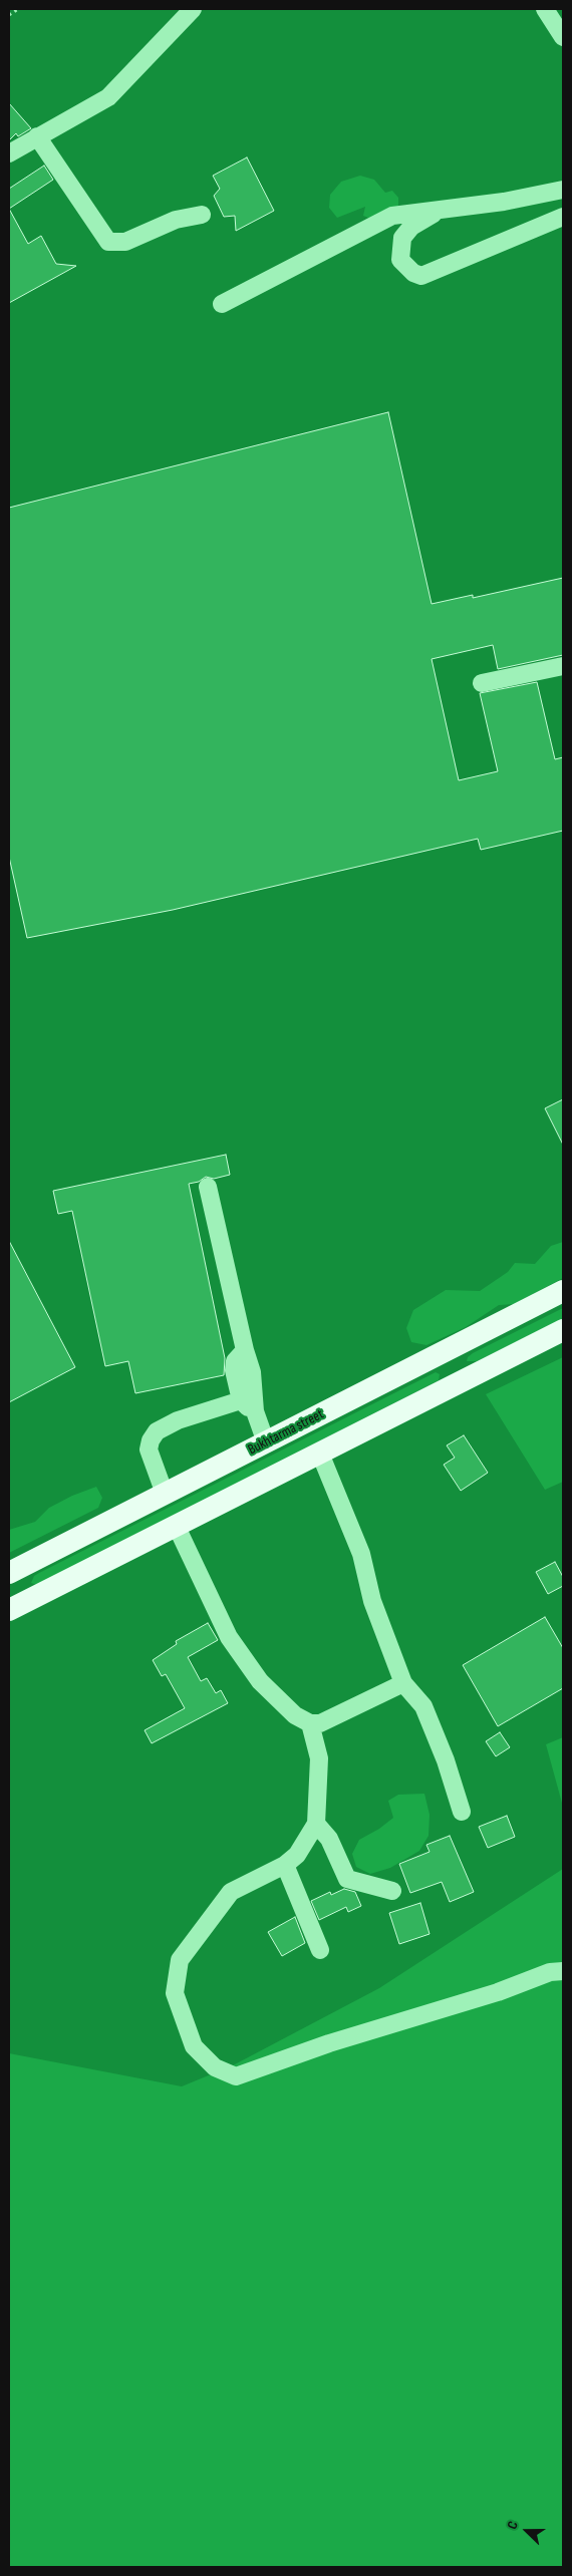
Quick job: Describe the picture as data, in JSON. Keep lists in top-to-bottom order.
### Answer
{
  "streets": {
    "main road": ["Bukhtarma street"]
  },
  "north": "left"
}
